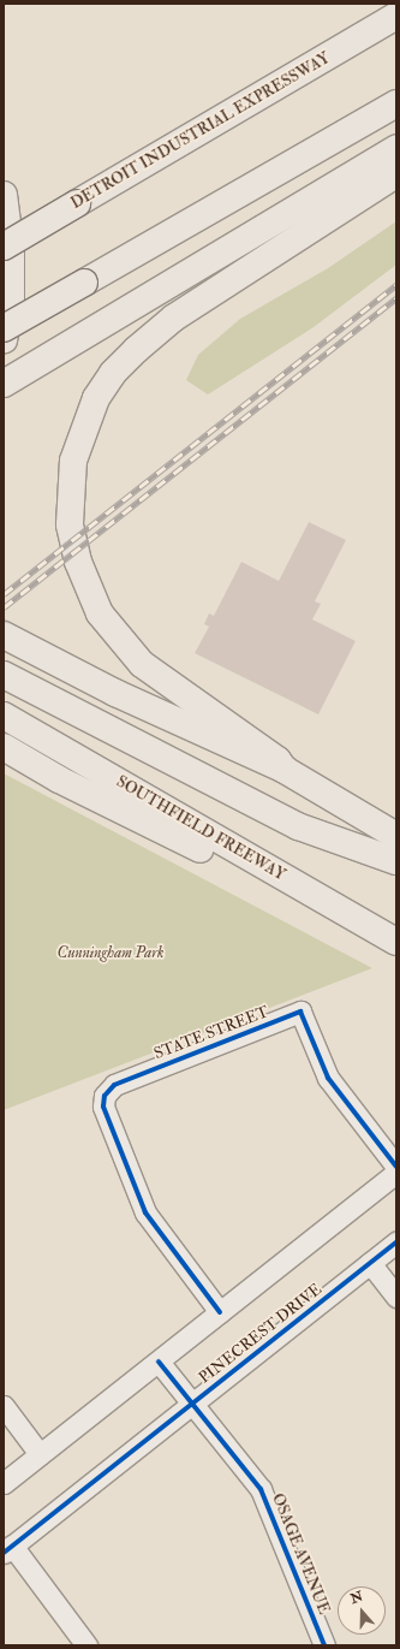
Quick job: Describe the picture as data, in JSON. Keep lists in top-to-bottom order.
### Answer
{
  "streets": {
    "highway": ["DETROIT INDUSTRIAL EXPRESSWAY", "SOUTHFIELD FREEWAY"],
    "street": ["STATE STREET", "PINECREST DRIVE", "OSAGE AVENUE"]
  },
  "crossings": [
    ["PINECREST DRIVE", "OSAGE AVENUE"]
  ],
  "parks": ["Cunningham Park"],
  "north": "top"
}
